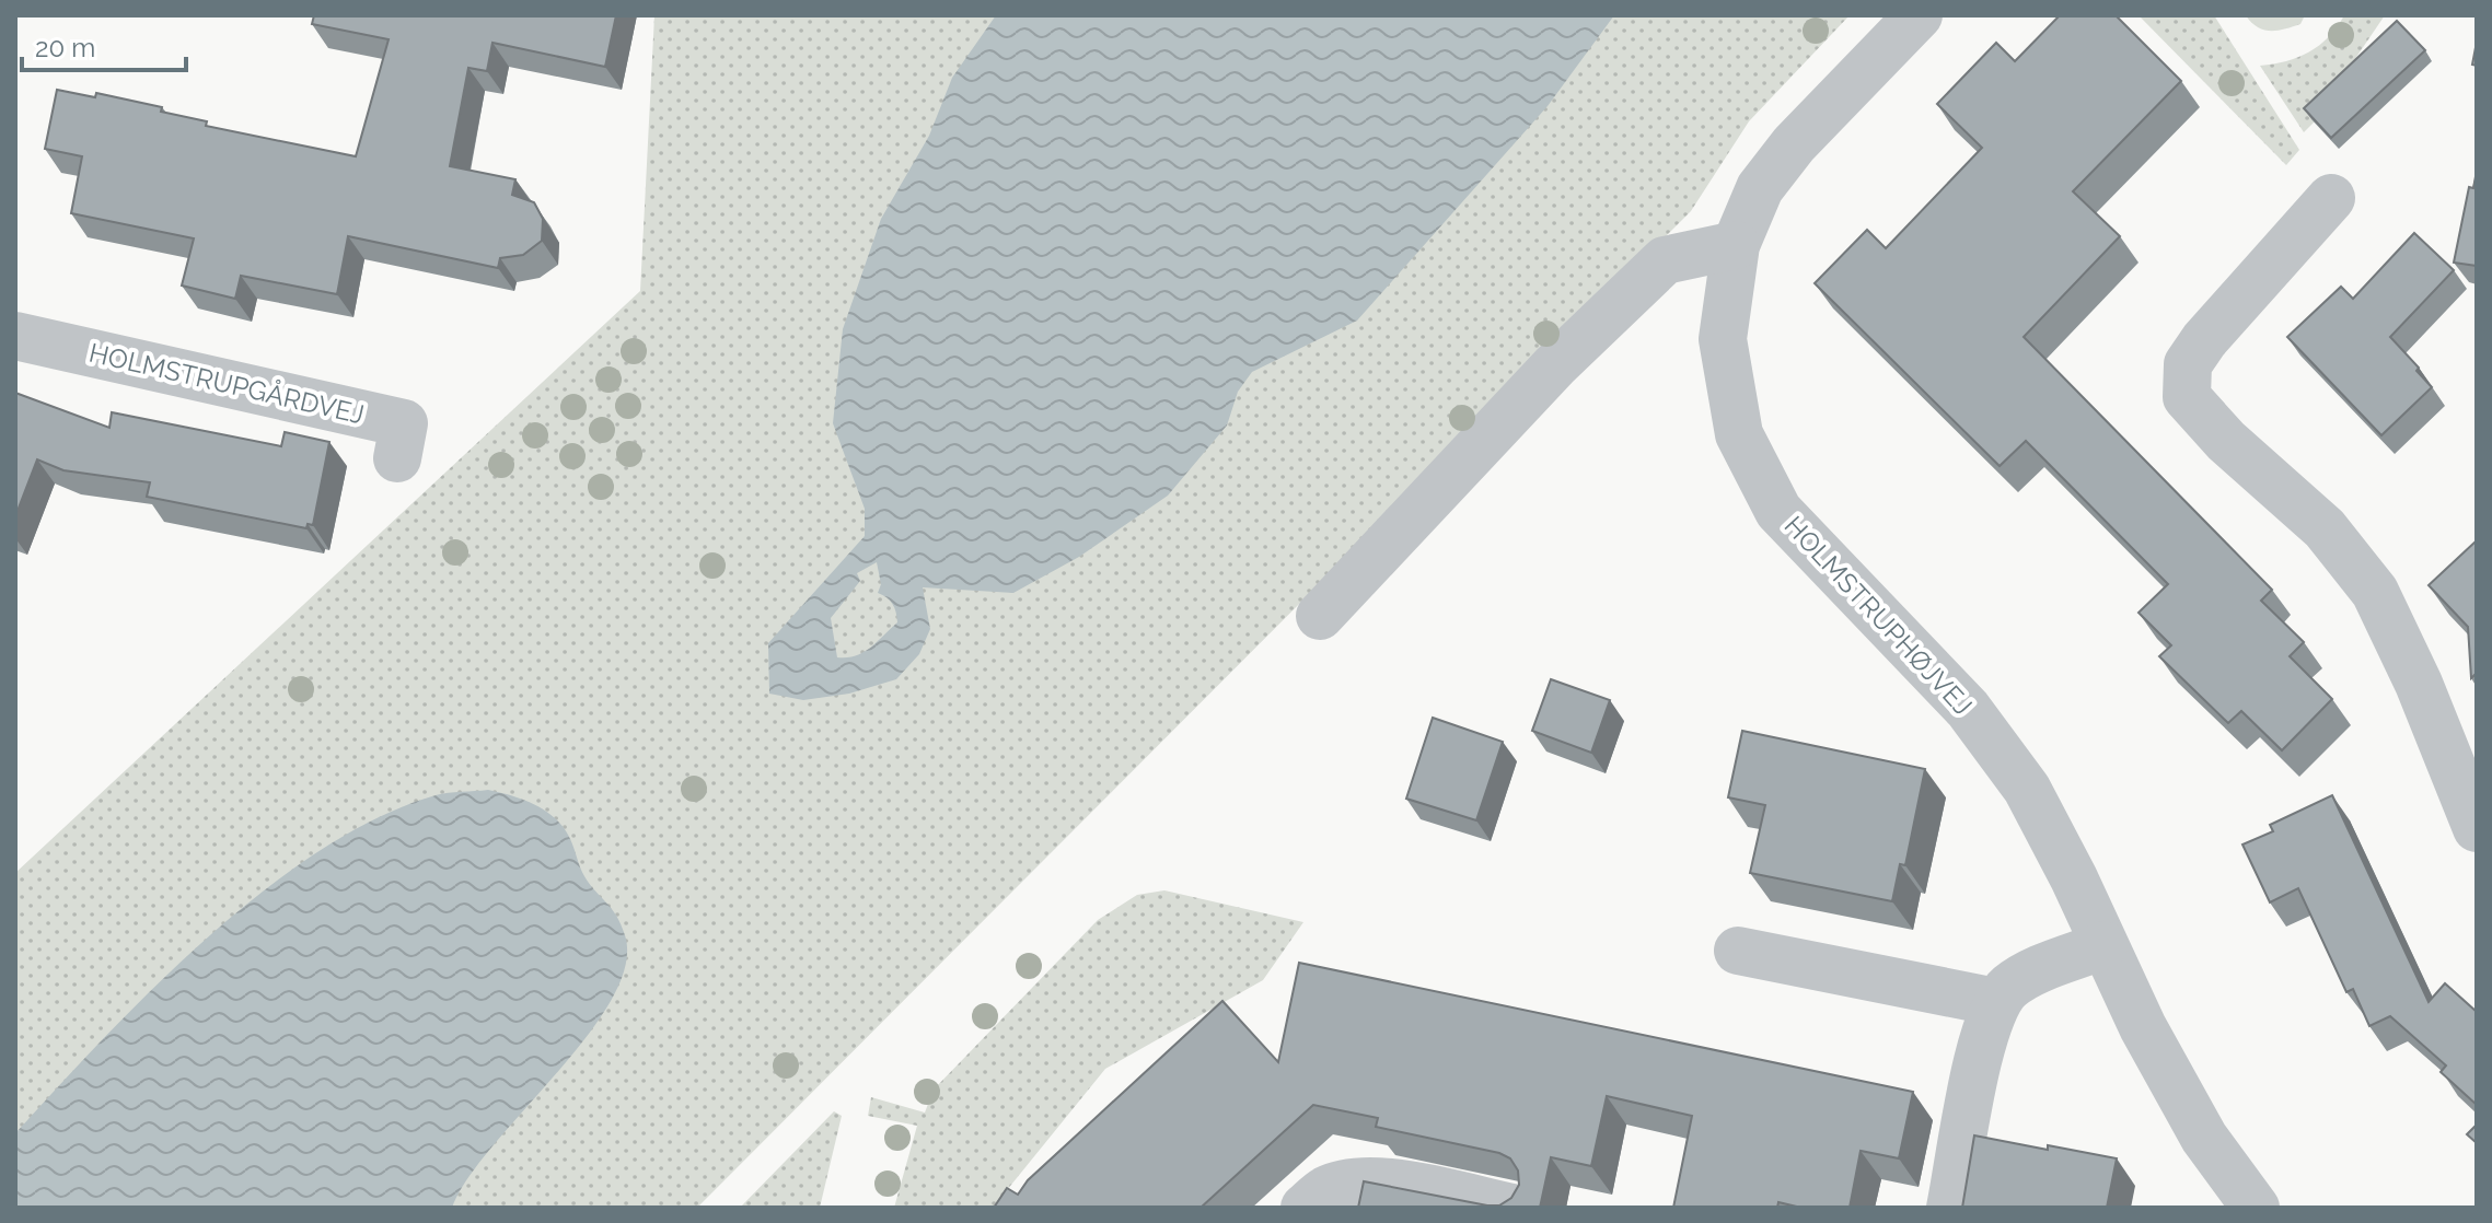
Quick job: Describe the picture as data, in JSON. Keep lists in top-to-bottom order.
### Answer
{
  "streets": {
    "street": ["HOLMSTRUPGÅRDVEJ", "HOLMSTRUPHØJVEJ"]
  },
  "scale_bar": "20 m"
}
